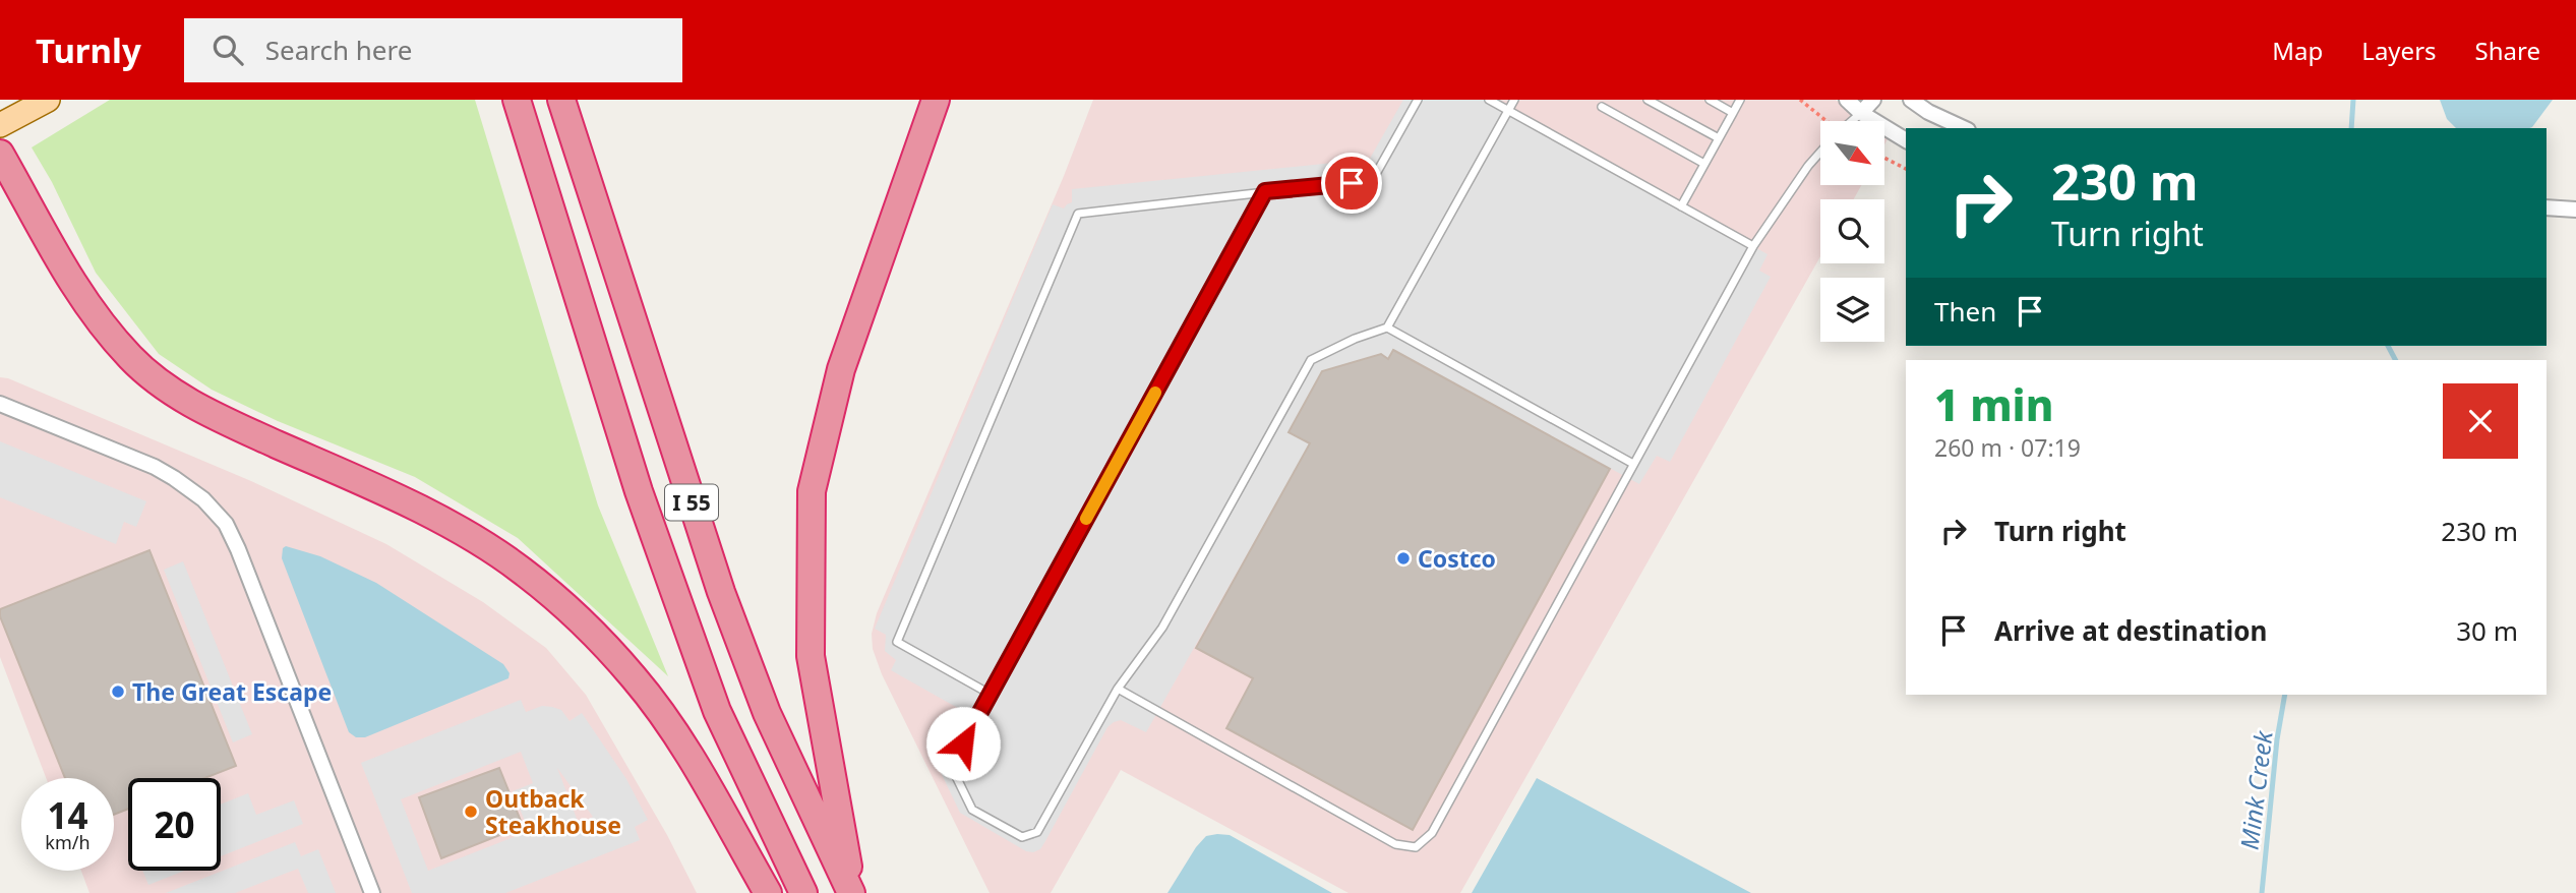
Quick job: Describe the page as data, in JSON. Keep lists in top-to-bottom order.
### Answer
{
  "streets": {
    "highway": ["I 55"]
  },
  "water": ["Mink Creek"],
  "places": ["Costco", "The Great Escape", "Outback Steakhouse"],
  "north": "bottom right",
  "page": {
    "header": "Turnly",
    "search": "Search here",
    "nav": ["Map", "Layers", "Share"],
    "turn": ["230 m", "Turn right"],
    "then": "Then",
    "heading": ["1 min", "260 m · 07:19"],
    "list": [
      {
        "name": "Turn right",
        "value": "230 m"
      },
      {
        "name": "Arrive at destination",
        "value": "30 m"
      }
    ],
    "speed": "14 km/h",
    "limit": "20"
  }
}
